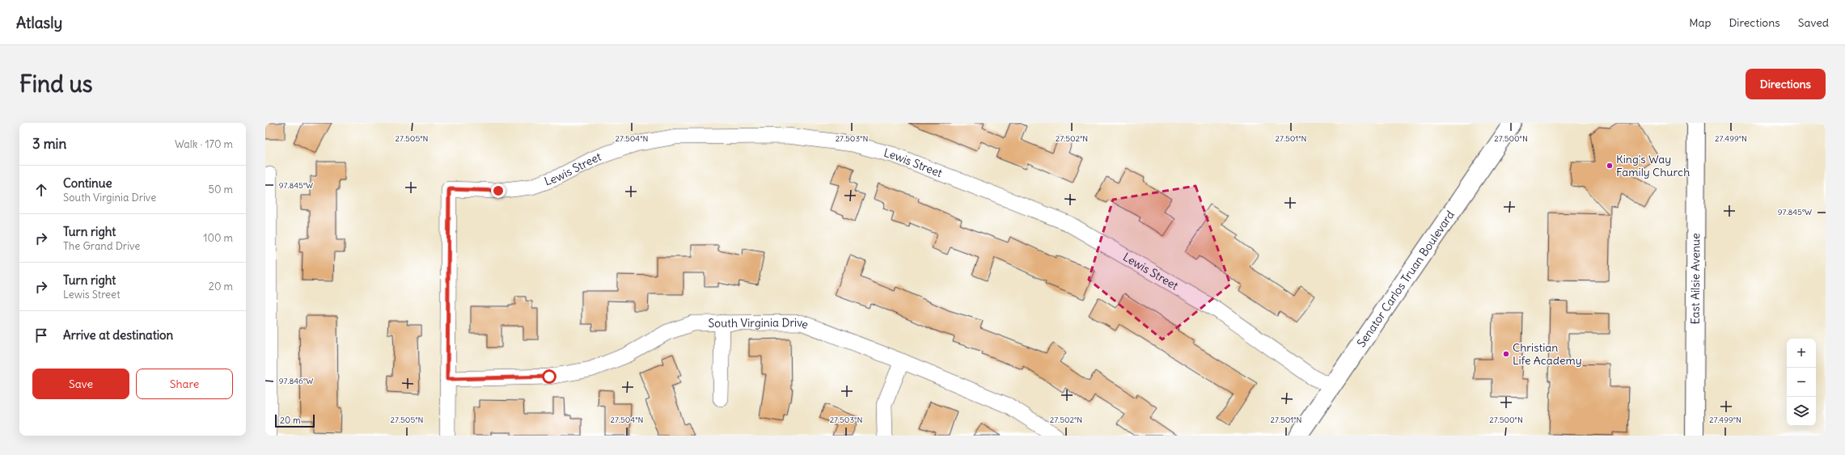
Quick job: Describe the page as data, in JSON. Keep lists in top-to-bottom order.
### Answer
{
  "streets": {
    "main road": ["Senator Carlos Truan Boulevard", "East Ailsie Avenue"],
    "street": ["Lewis Street", "South Virginia Drive"]
  },
  "crossings": [
    ["Lewis Street", "Senator Carlos Truan Boulevard"],
    ["Lewis Street", "South Virginia Drive"]
  ],
  "places": ["King's Way Family Church", "Christian Life Academy"],
  "scale_bar": "20 m",
  "page": {
    "header": "Atlasly",
    "nav": ["Map", "Directions", "Saved"],
    "buttons": [
      "Directions",
      ["Save", "Share"]
    ],
    "title": "Find us",
    "heading": ["3 min", "Walk · 170 m"],
    "list": [
      ["Continue", "South Virginia Drive", "50 m"],
      ["Turn right", "The Grand Drive", "100 m"],
      ["Turn right", "Lewis Street", "20 m"],
      "Arrive at destination"
    ],
    "map_buttons": ["+", "−"],
    "scale": "20 m"
  },
  "coordinates": [
    "27.505°N",
    "27.504°N",
    "27.503°N",
    "27.502°N",
    "27.501°N",
    "27.500°N",
    "27.499°N",
    "97.845°W",
    "97.846°W"
  ]
}
